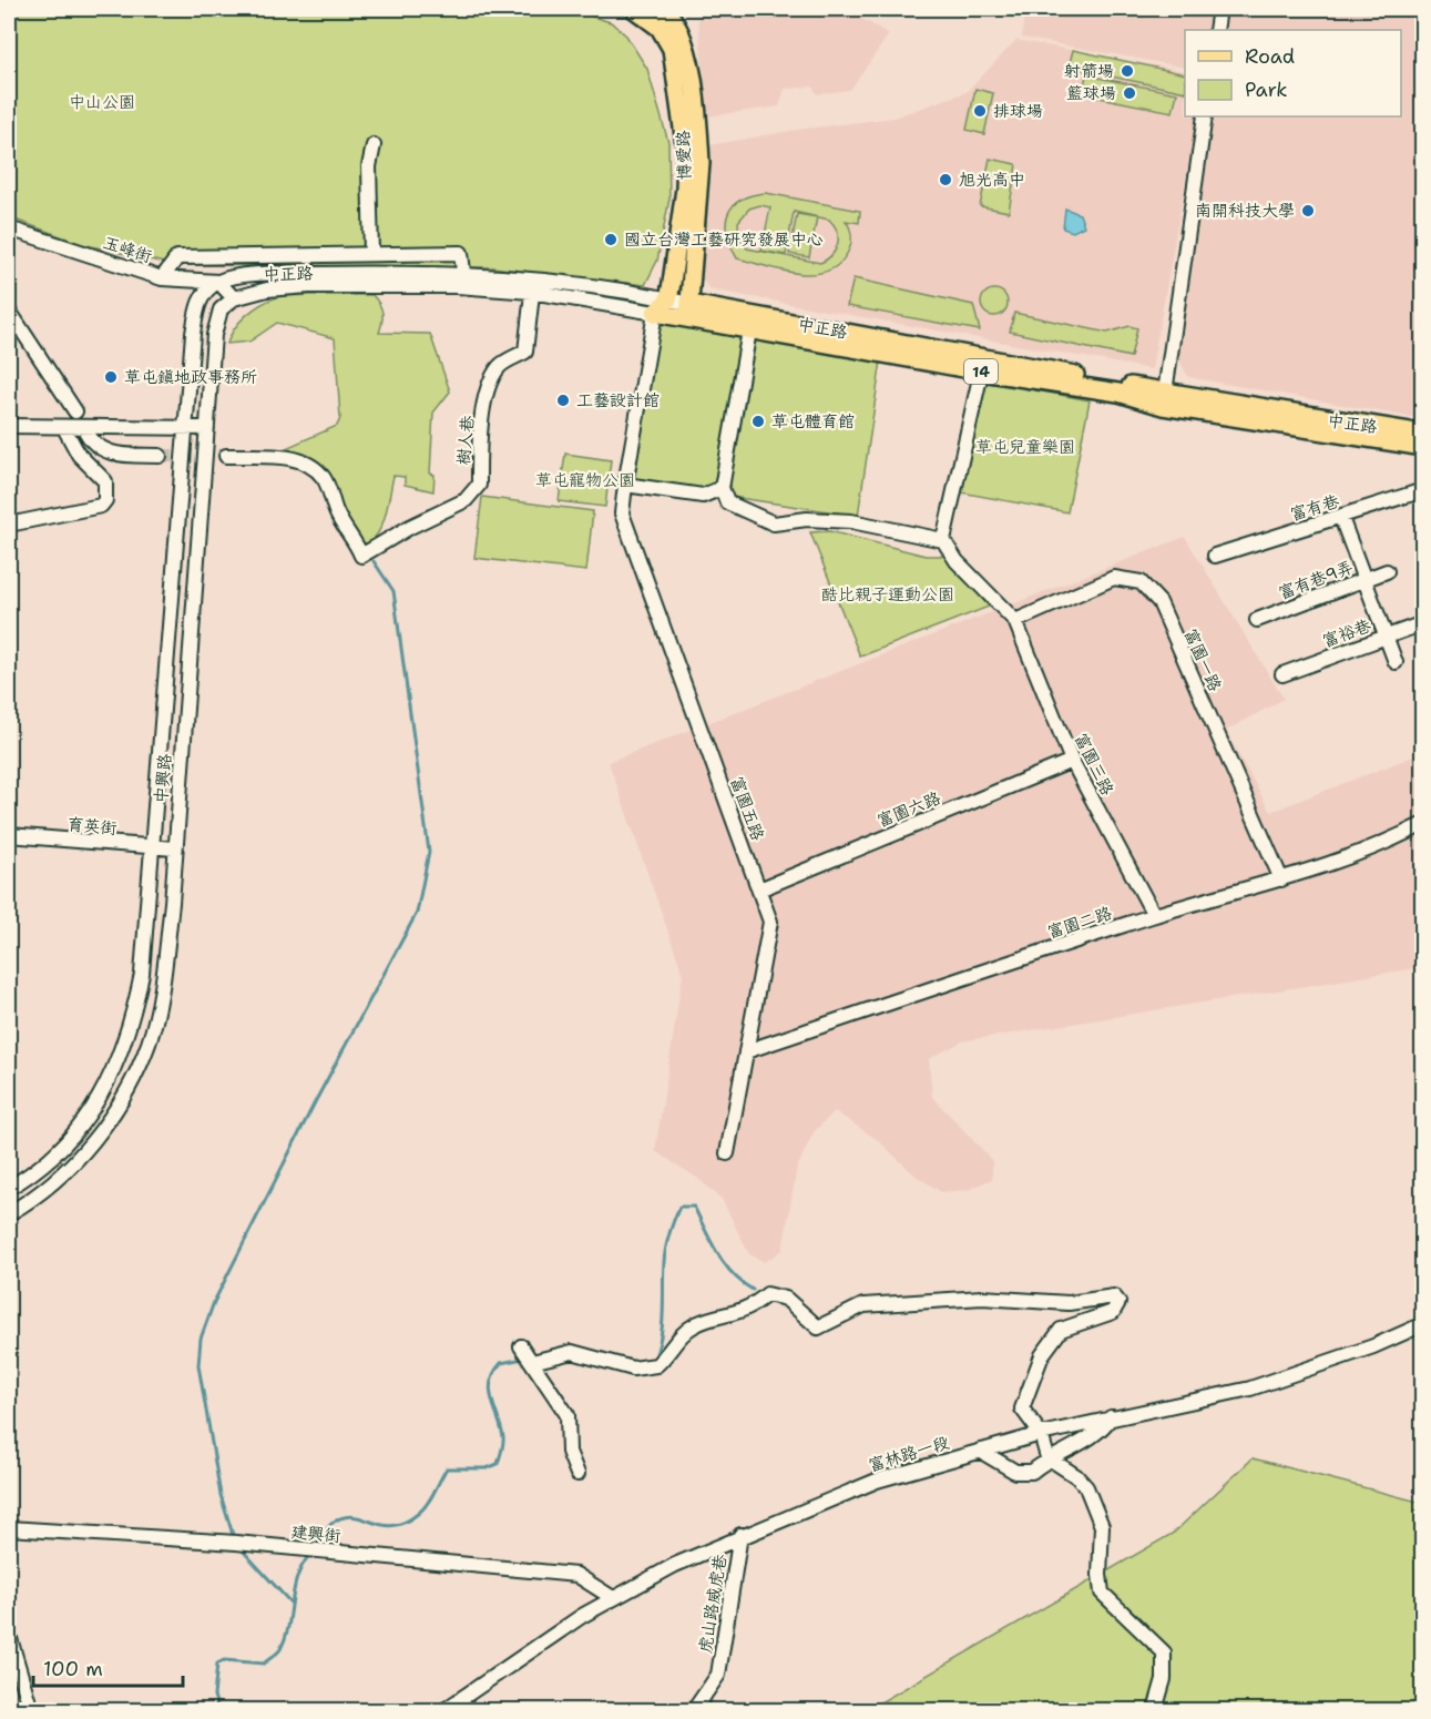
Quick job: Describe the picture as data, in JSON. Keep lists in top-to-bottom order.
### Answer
{
  "streets": {
    "main road": ["博愛路", "中正路", "14"],
    "street": [
      "玉峰街",
      "樹人巷",
      "富有巷",
      "富有巷9弄",
      "富裕巷",
      "富園一路",
      "富園三路",
      "中興路",
      "富園五路",
      "富園六路",
      "育英街",
      "富園二路",
      "富林路一段",
      "建興街",
      "虎山路威虎巷"
    ]
  },
  "crossings": [
    ["博愛路", "中正路"],
    ["玉峰街", "中正路"],
    ["玉峰街", "中興路"],
    ["中正路", "樹人巷"],
    ["中正路", "中興路"],
    ["中正路", "富園五路"],
    ["富園一路", "富園三路"],
    ["富園一路", "富園二路"],
    ["富園三路", "富園六路"],
    ["富園三路", "富園二路"],
    ["中興路", "育英街"],
    ["富園五路", "富園六路"],
    ["富園五路", "富園二路"],
    ["富林路一段", "建興街"],
    ["富林路一段", "虎山路威虎巷"]
  ],
  "parks": [
    "中山公園",
    "草屯兒童樂園",
    "草屯寵物公園",
    "酷比親子運動公園"
  ],
  "places": [
    "射箭場",
    "籃球場",
    "排球場",
    "旭光高中",
    "南開科技大學",
    "國立台灣工藝研究發展中心",
    "草屯鎮地政事務所",
    "工藝設計館",
    "草屯體育館"
  ],
  "legend": ["Road", "Park"],
  "scale_bar": "100 m"
}
